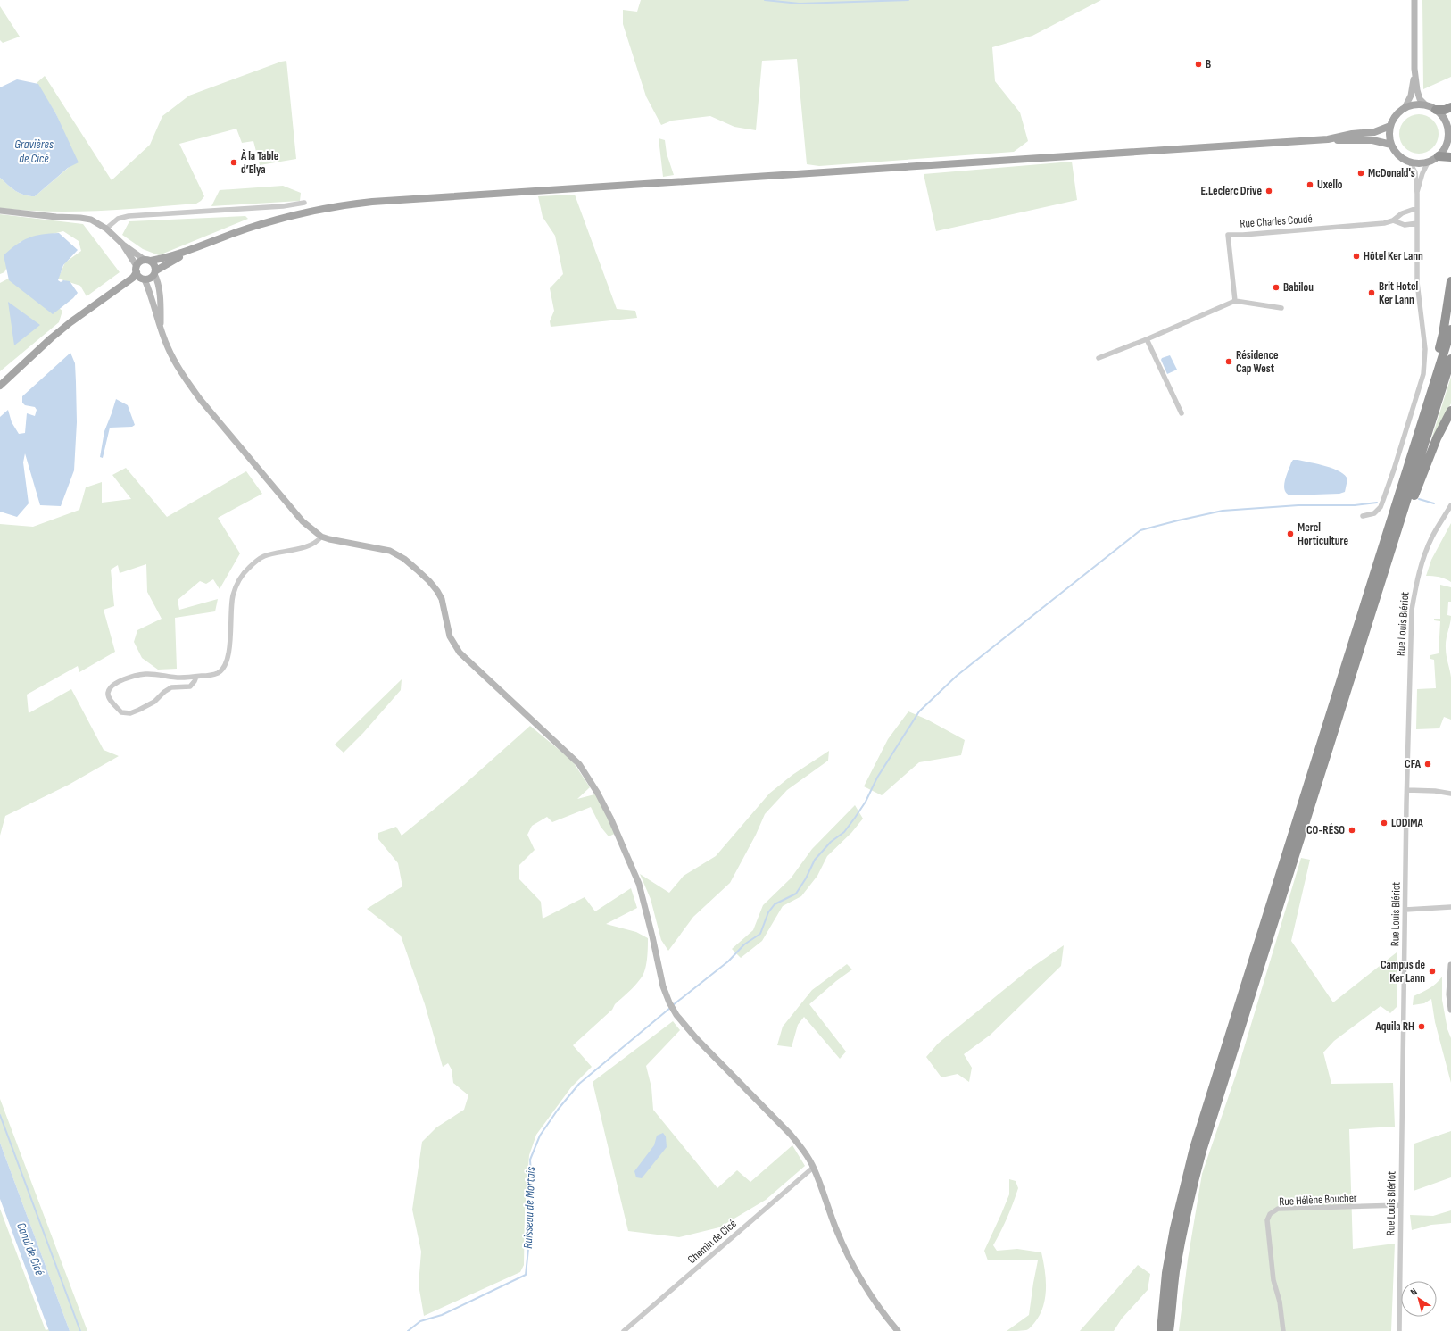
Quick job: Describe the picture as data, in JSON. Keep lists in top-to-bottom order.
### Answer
{
  "streets": {
    "street": [
      "Rue Charles Coudé",
      "Rue Louis Blériot",
      "Rue Hélène Boucher",
      "Chemin de Cicé"
    ]
  },
  "crossings": [
    ["Rue Louis Blériot", "Rue Hélène Boucher"]
  ],
  "water": ["Gravières de Cicé", "Ruisseau de Mortais", "Canal de Cicé"],
  "places": [
    "B",
    "À la Table d’Elya",
    "McDonald's",
    "Uxello",
    "E.Leclerc Drive",
    "Hôtel Ker Lann",
    "Babilou",
    "Brit Hotel Ker Lann",
    "Résidence Cap West",
    "Merel Horticulture",
    "CFA",
    "LODIMA",
    "CO-RÉSO",
    "Campus de Ker Lann",
    "Aquila RH"
  ],
  "north": "top left"
}
